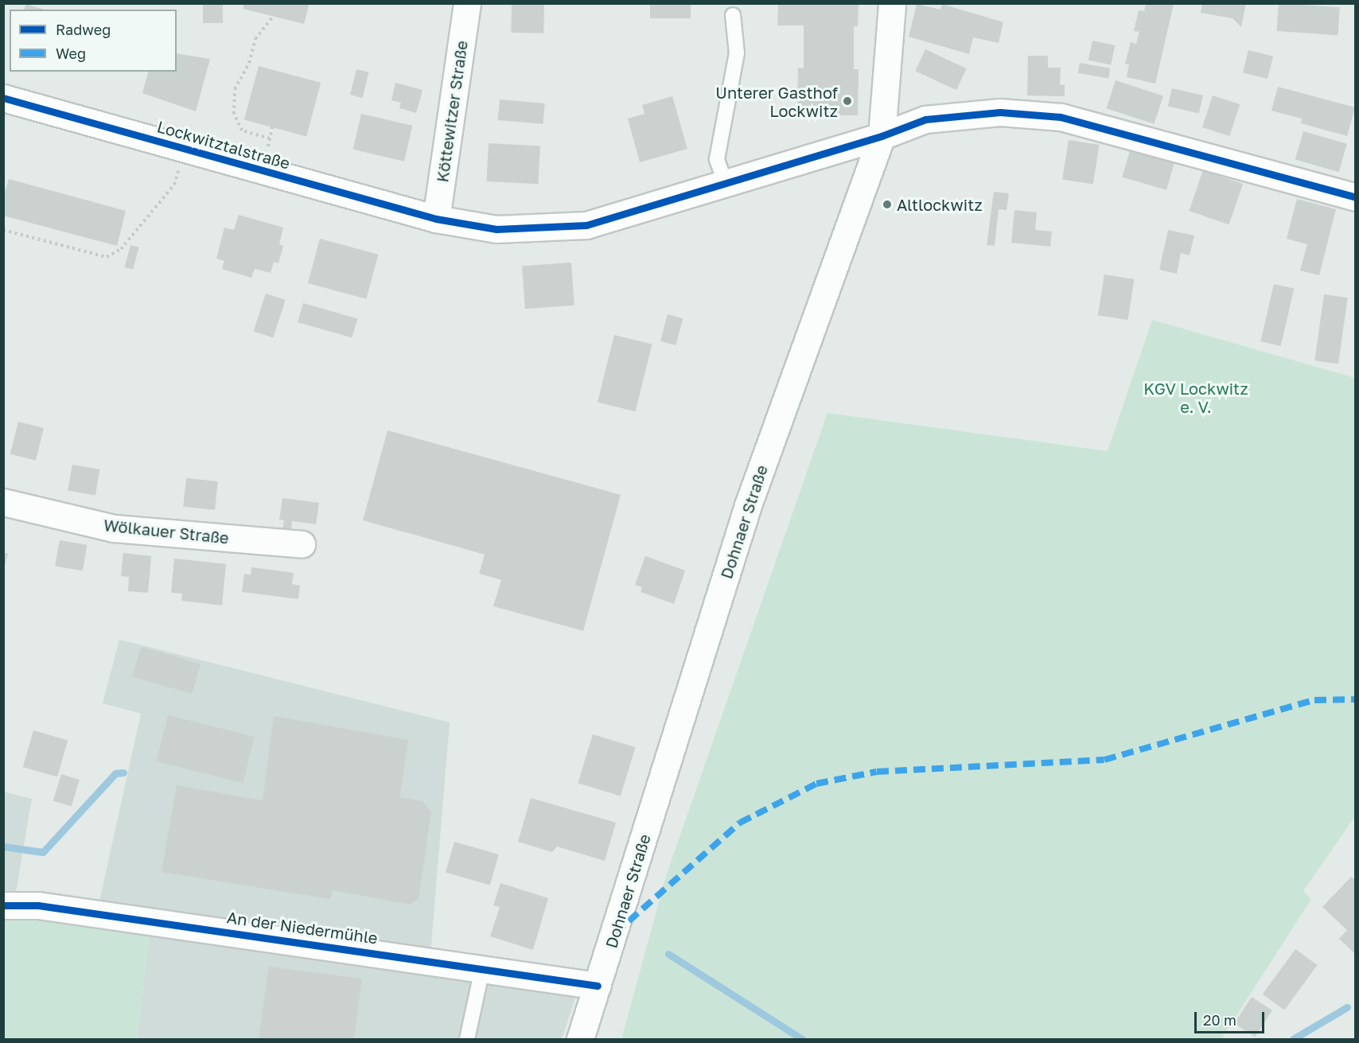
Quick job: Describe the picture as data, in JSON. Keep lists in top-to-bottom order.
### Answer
{
  "streets": {
    "street": [
      "Köttewitzer Straße",
      "Lockwitztalstraße",
      "Dohnaer Straße",
      "Wölkauer Straße",
      "An der Niedermühle"
    ]
  },
  "crossings": [
    ["Köttewitzer Straße", "Lockwitztalstraße"],
    ["Lockwitztalstraße", "Dohnaer Straße"],
    ["Dohnaer Straße", "An der Niedermühle"]
  ],
  "parks": ["KGV Lockwitz e. V."],
  "places": ["Unterer Gasthof Lockwitz", "Altlockwitz"],
  "legend": ["Radweg", "Weg"],
  "scale_bar": "20 m"
}
